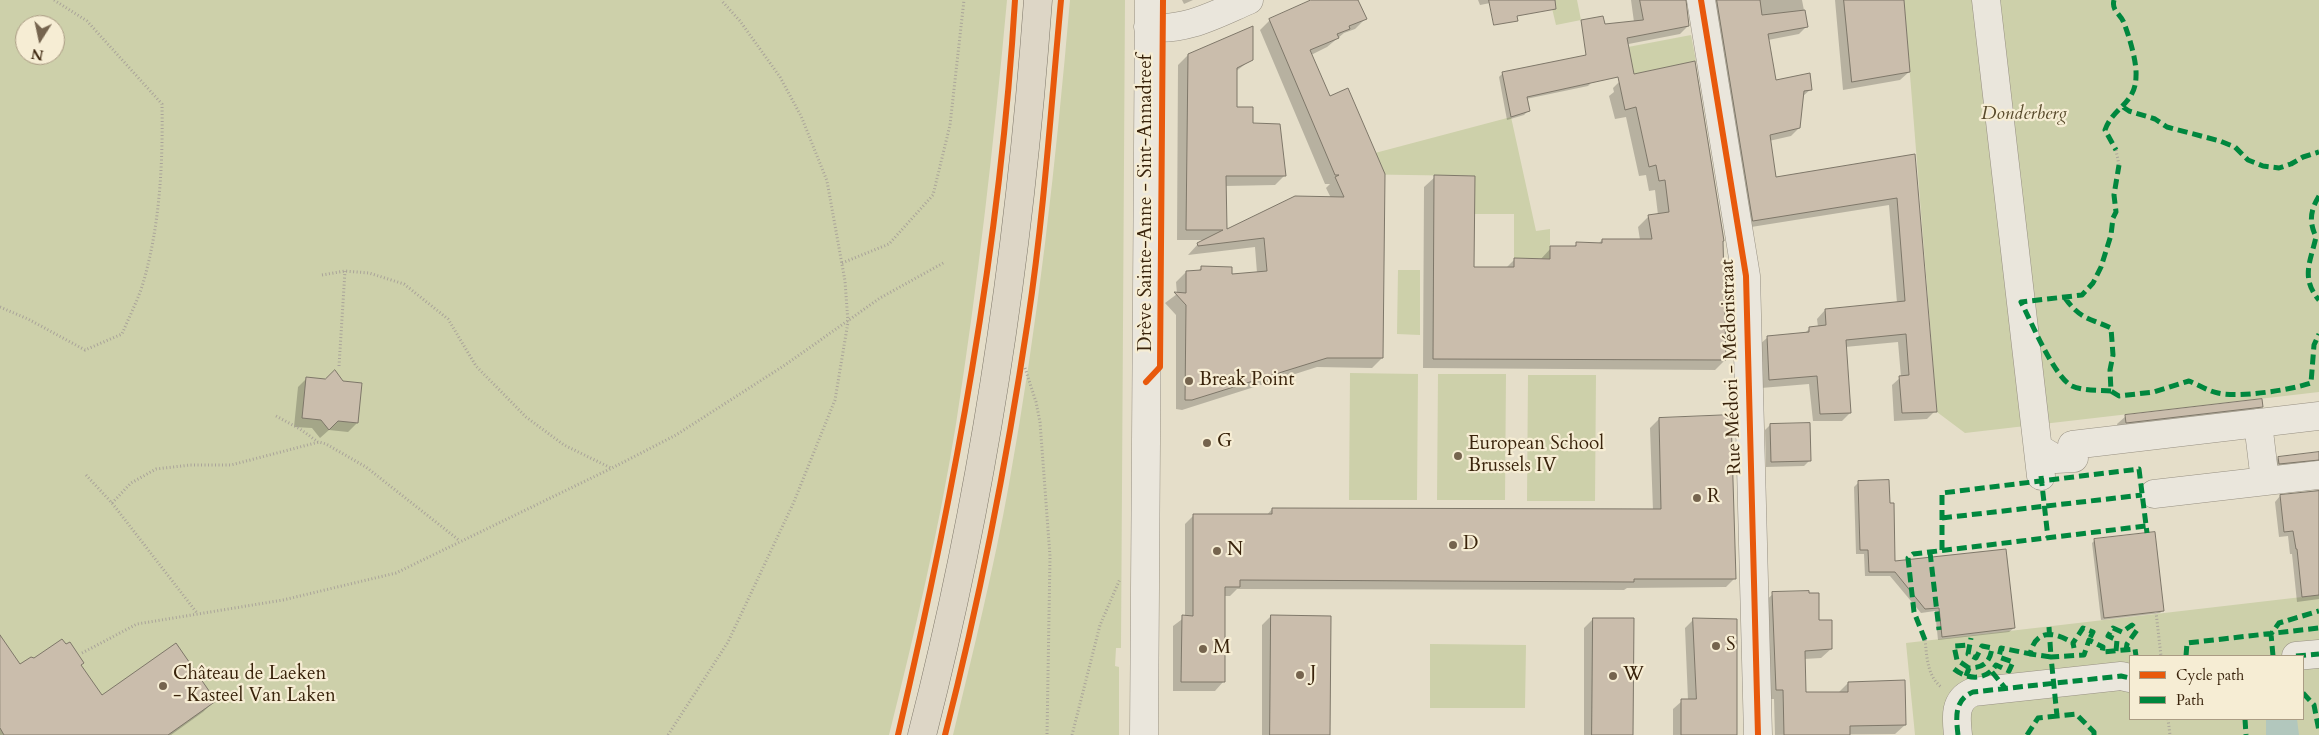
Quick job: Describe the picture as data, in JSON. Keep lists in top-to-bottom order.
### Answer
{
  "streets": {
    "street": ["Drève Sainte-Anne - Sint-Annadreef", "Rue Médori - Médoristraat"]
  },
  "parks": ["Donderberg"],
  "places": [
    "Break Point",
    "G",
    "European School Brussels IV",
    "R",
    "D",
    "N",
    "S",
    "M",
    "J",
    "W",
    "Château de Laeken - Kasteel Van Laken"
  ],
  "legend": ["Cycle path", "Path"],
  "north": "bottom"
}
